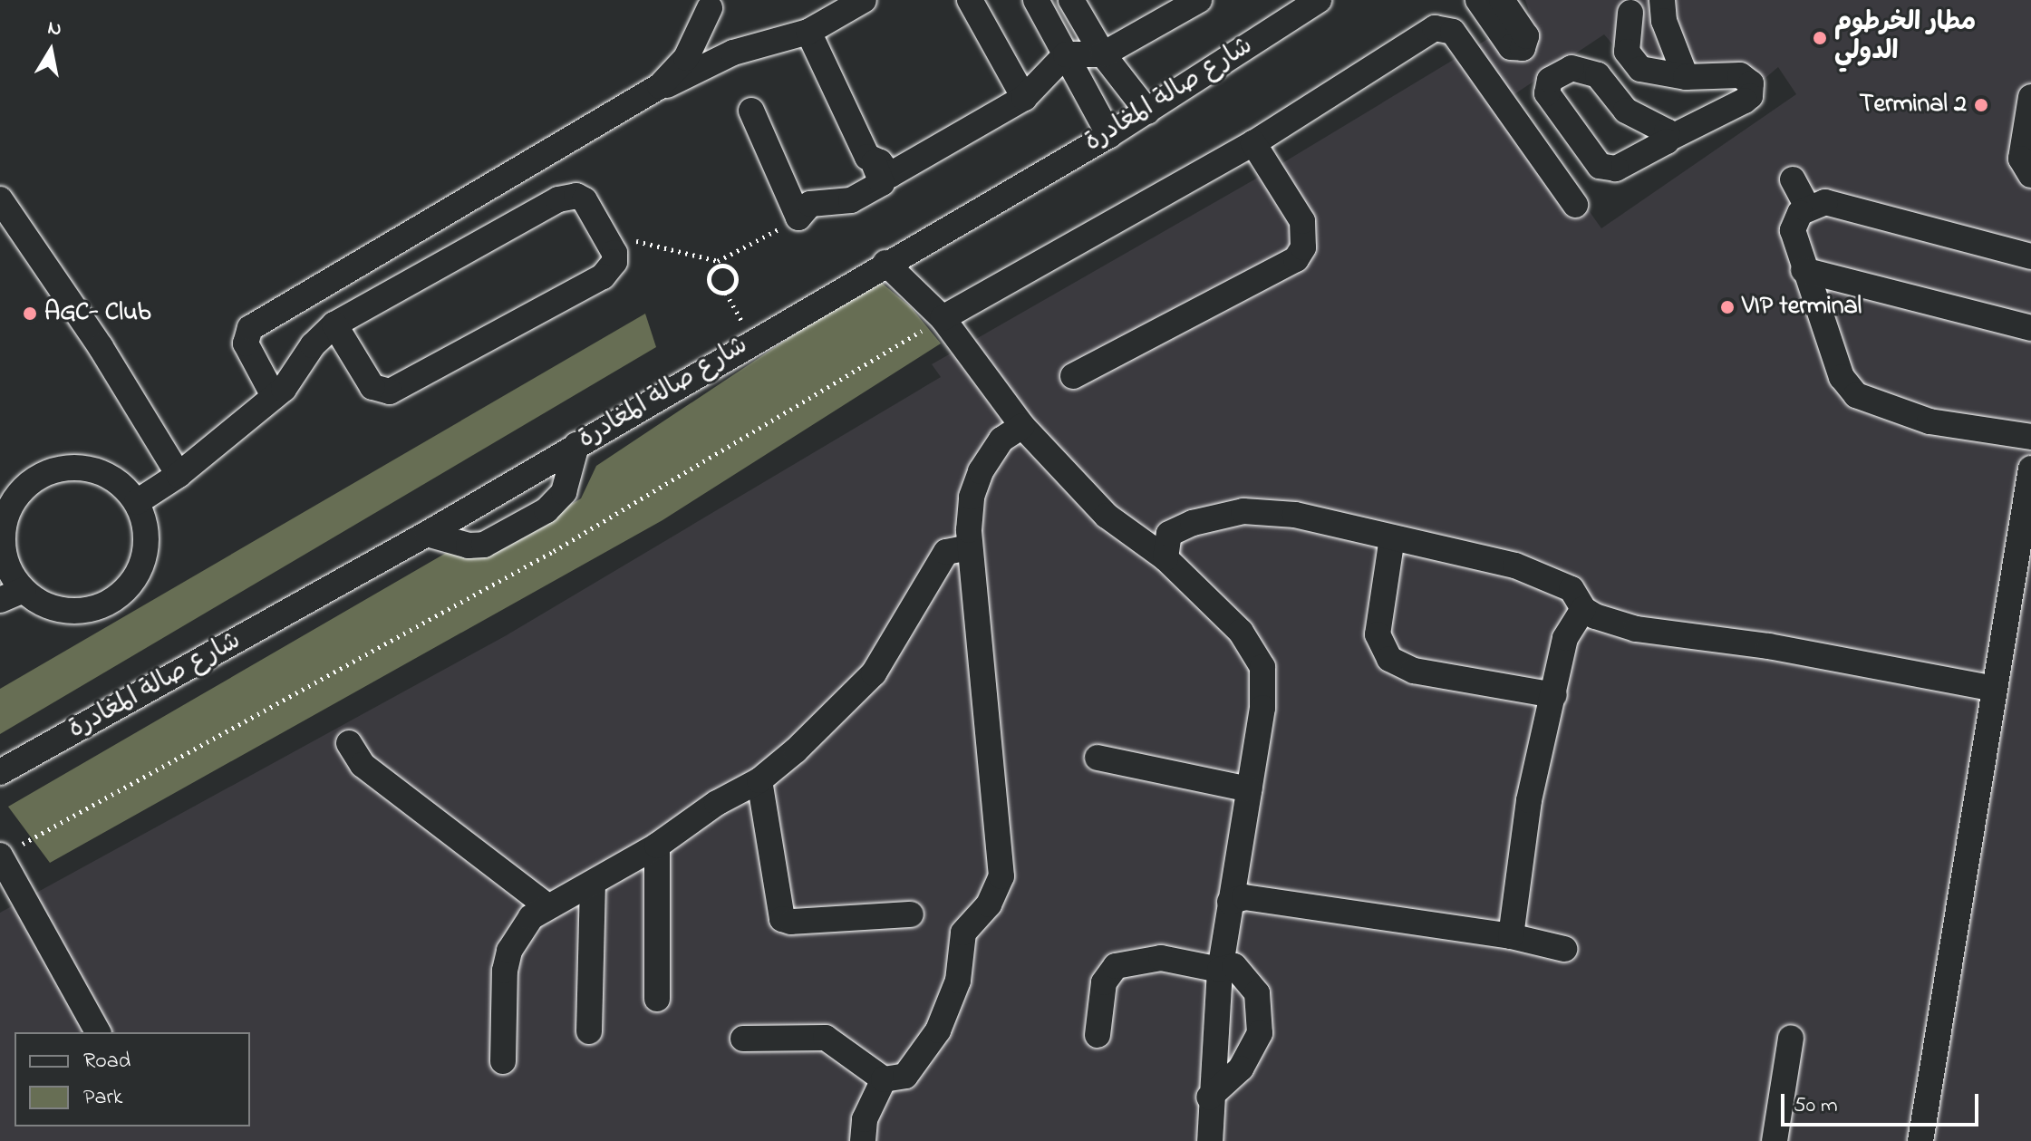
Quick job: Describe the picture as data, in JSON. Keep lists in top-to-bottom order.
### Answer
{
  "streets": {
    "street": ["شارع صالة المغادرة"]
  },
  "places": [
    "مطار الخرطوم الدولي",
    "Terminal 2",
    "VIP terminal",
    "AGC- Club"
  ],
  "legend": ["Road", "Park"],
  "scale_bar": "50 m",
  "north": "top"
}
